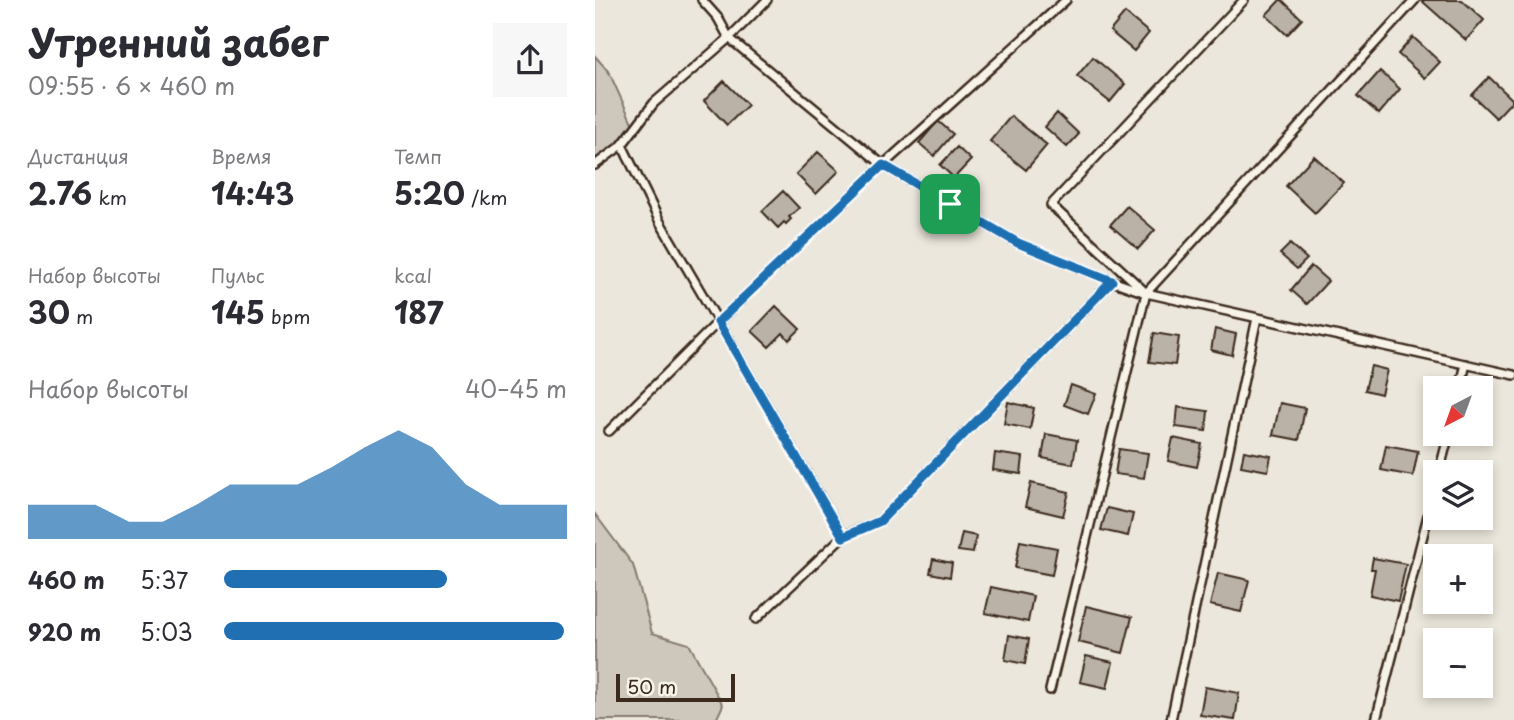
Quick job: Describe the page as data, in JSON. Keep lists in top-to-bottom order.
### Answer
{
  "scale_bar": "50 m",
  "north": "bottom left",
  "page": {
    "heading": ["Утренний забег", "09:55 · 6 × 460 m"],
    "stats": [
      ["Дистанция", "2.76 km"],
      ["Время", "14:43"],
      ["Темп", "5:20 /km"],
      ["Набор высоты", "30 m"],
      ["Пульс", "145 bpm"],
      ["kcal", "187"]
    ],
    "chart": ["Набор высоты", "40–45 m"],
    "map_buttons": ["+", "−"],
    "list": [
      {
        "name": "460 m",
        "note": "5:37"
      },
      {
        "name": "920 m",
        "note": "5:03"
      }
    ],
    "scale": "50 m"
  }
}
